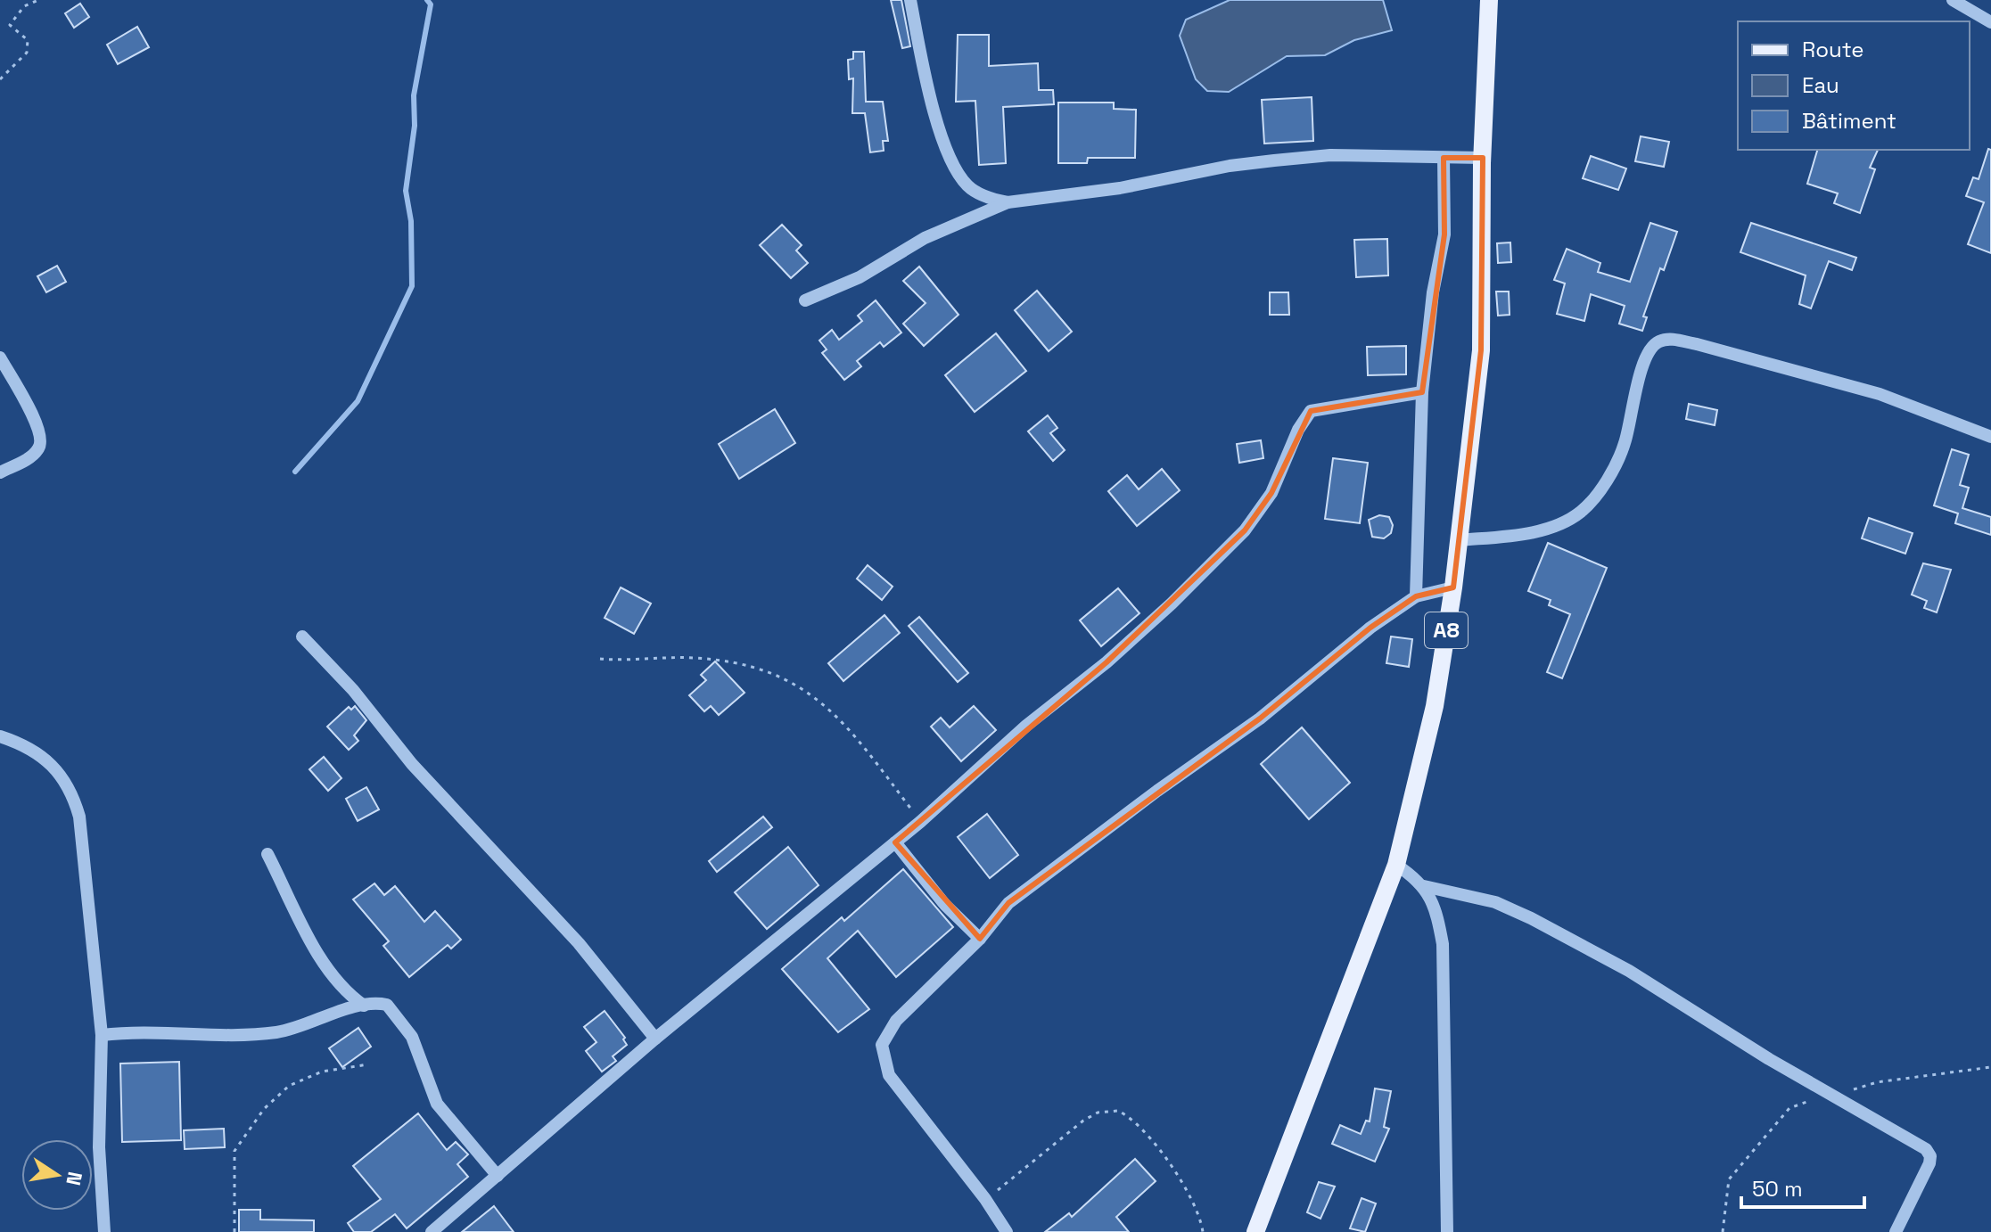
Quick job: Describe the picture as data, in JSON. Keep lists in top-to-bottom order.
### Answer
{
  "streets": {
    "main road": ["A8"]
  },
  "legend": ["Route", "Eau", "Bâtiment"],
  "scale_bar": "50 m",
  "north": "right"
}
